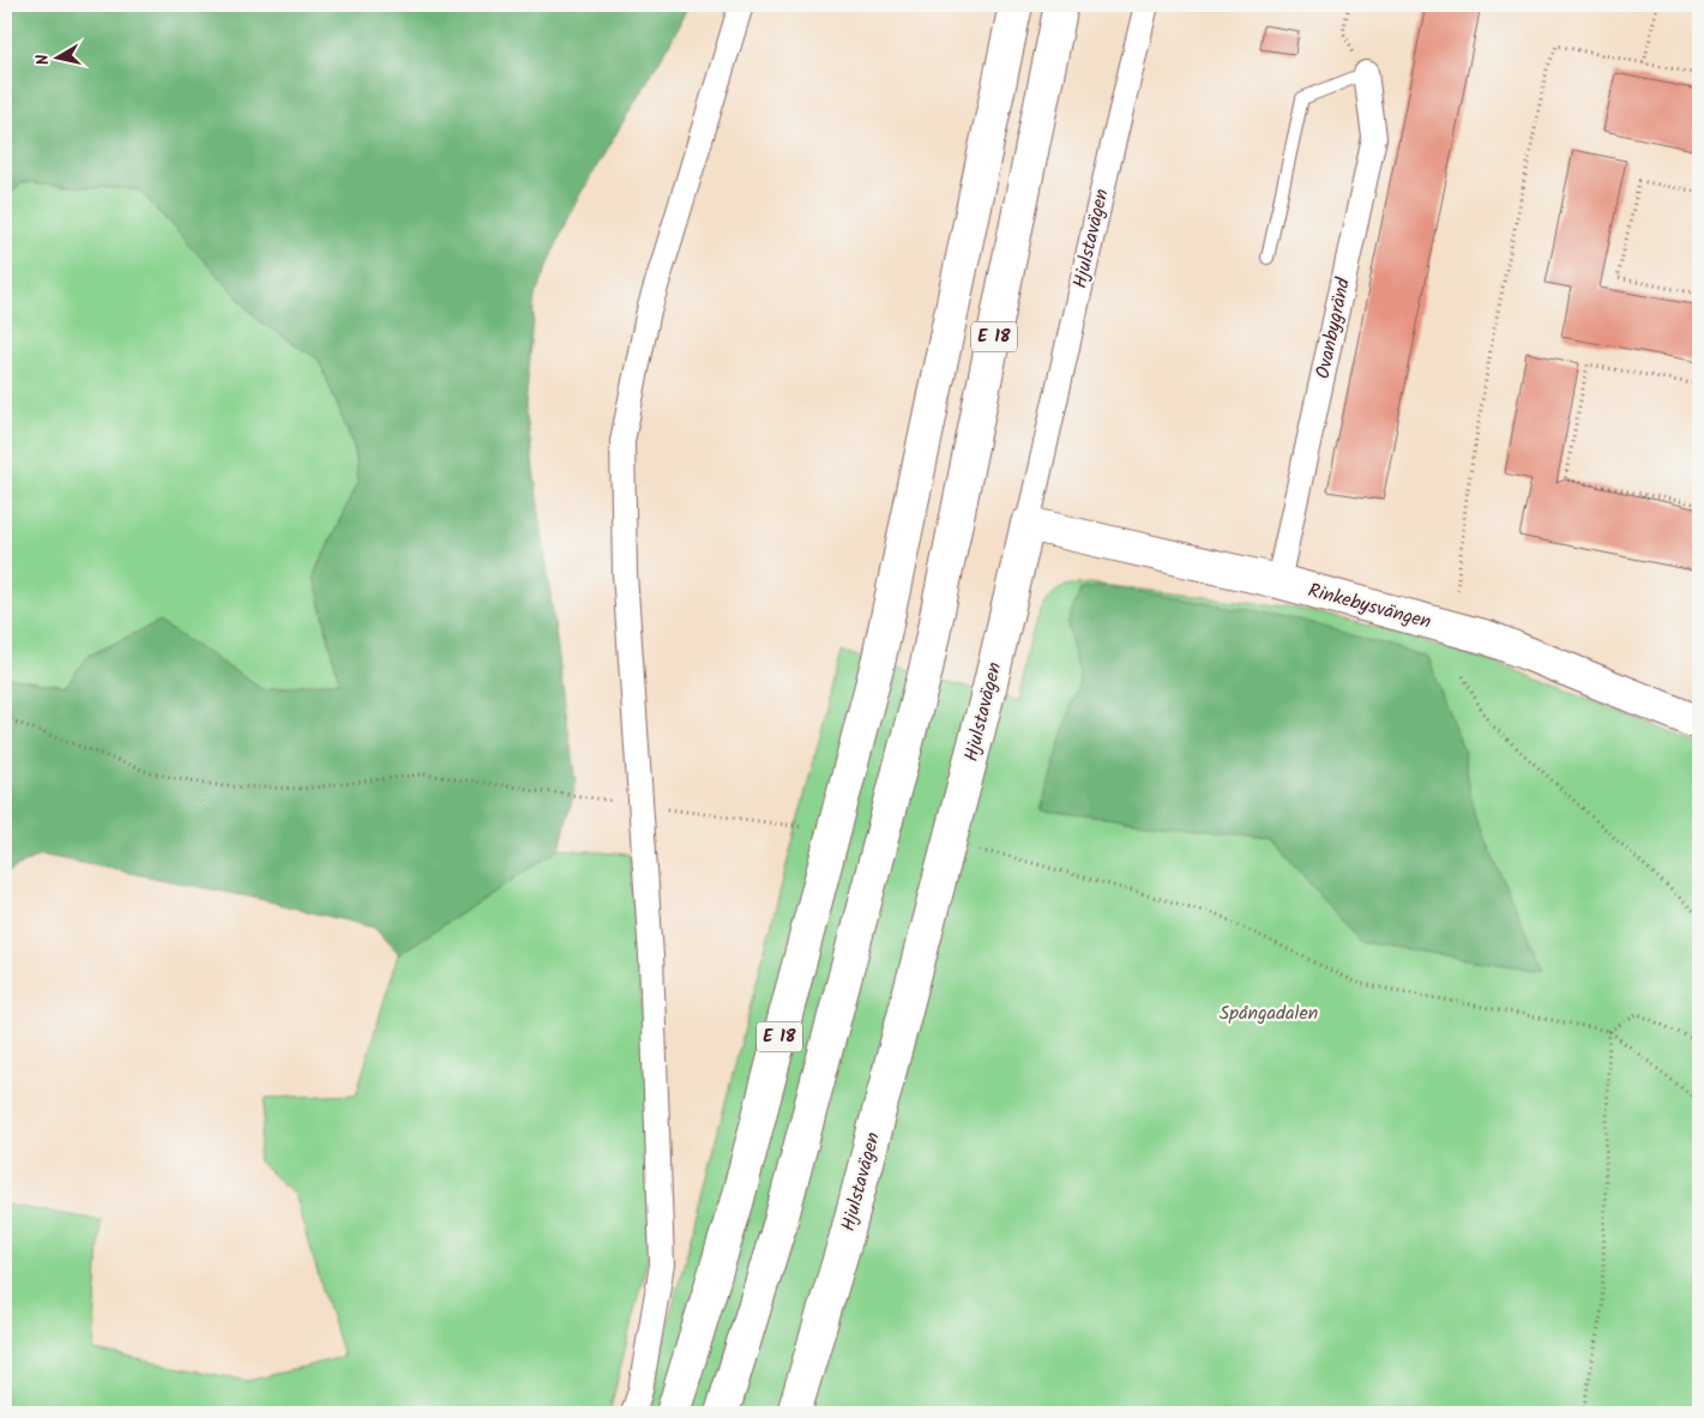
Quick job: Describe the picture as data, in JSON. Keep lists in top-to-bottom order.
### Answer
{
  "streets": {
    "main road": ["Hjulstavägen", "E 18", "Rinkebysvängen"],
    "street": ["Ovanbygränd"]
  },
  "crossings": [
    ["Hjulstavägen", "Rinkebysvängen"],
    ["Ovanbygränd", "Rinkebysvängen"]
  ],
  "parks": ["Spångadalen"],
  "north": "left"
}
